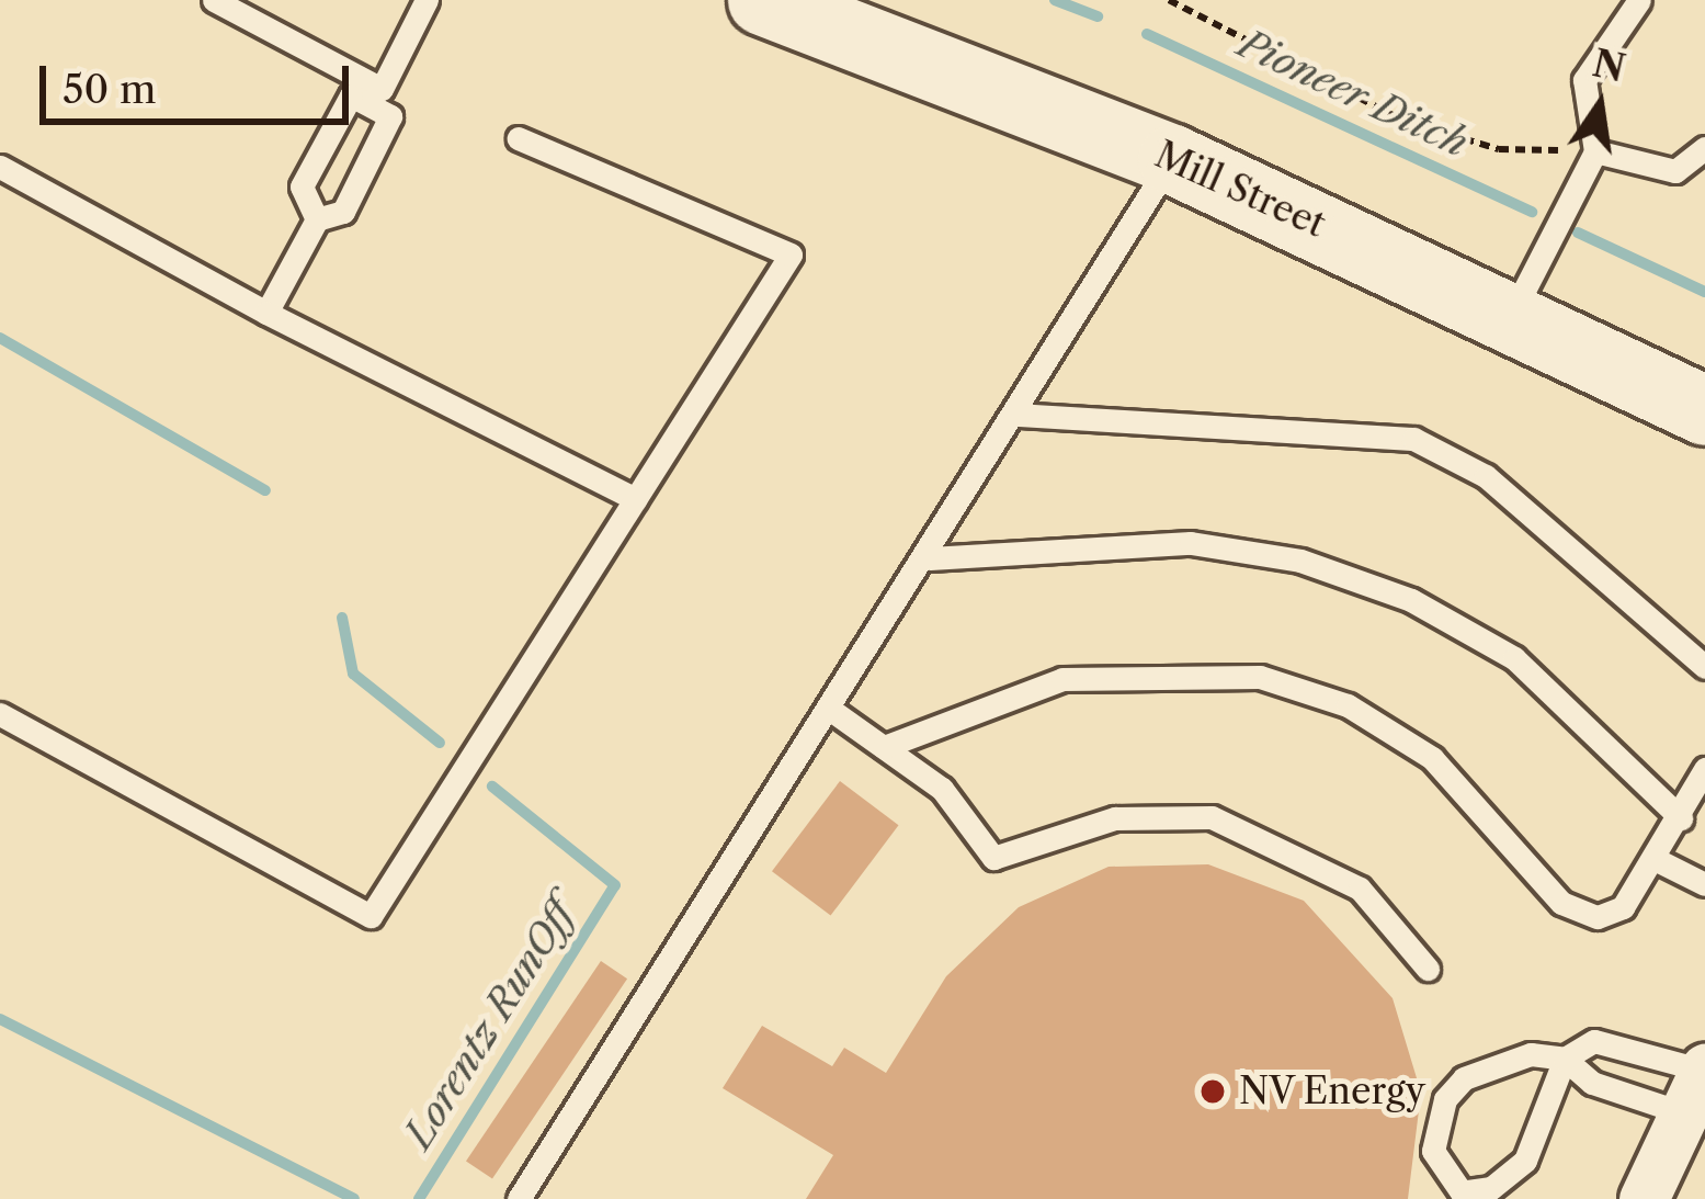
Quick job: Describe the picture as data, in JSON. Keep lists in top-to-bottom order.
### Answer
{
  "streets": {
    "main road": ["Mill Street"]
  },
  "water": ["Pioneer Ditch", "Lorentz RunOff"],
  "places": ["NV Energy"],
  "scale_bar": "50 m",
  "north": "top"
}
